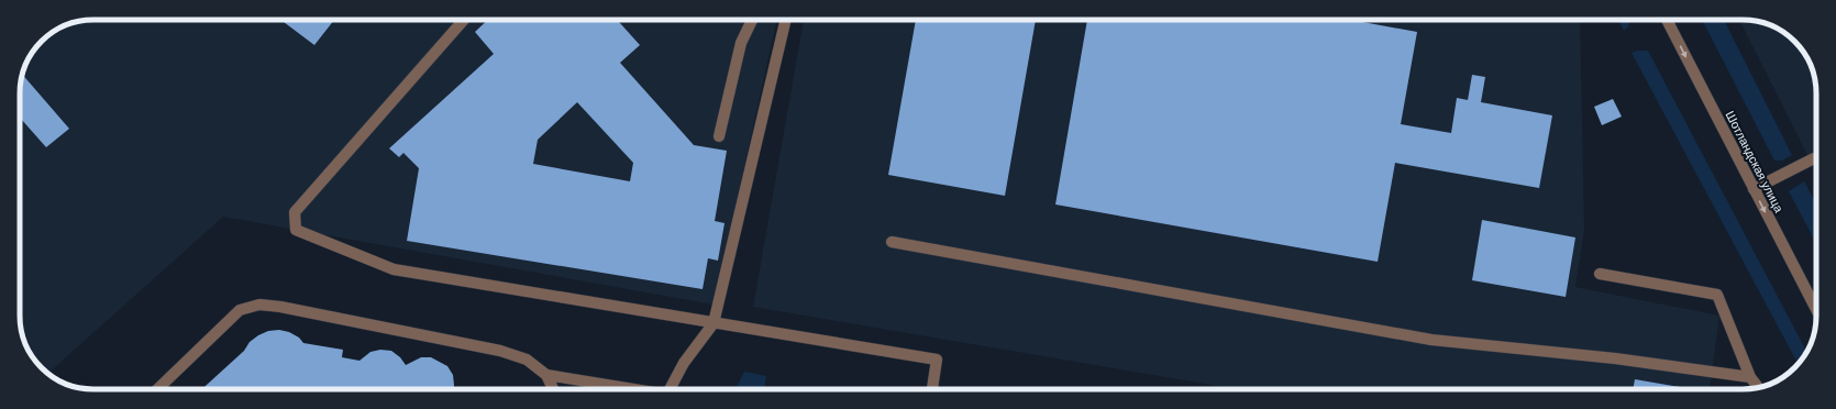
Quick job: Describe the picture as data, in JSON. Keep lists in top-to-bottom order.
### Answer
{
  "streets": {
    "street": ["Шотландская улица"]
  },
  "one_way": ["Шотландская улица"]
}
